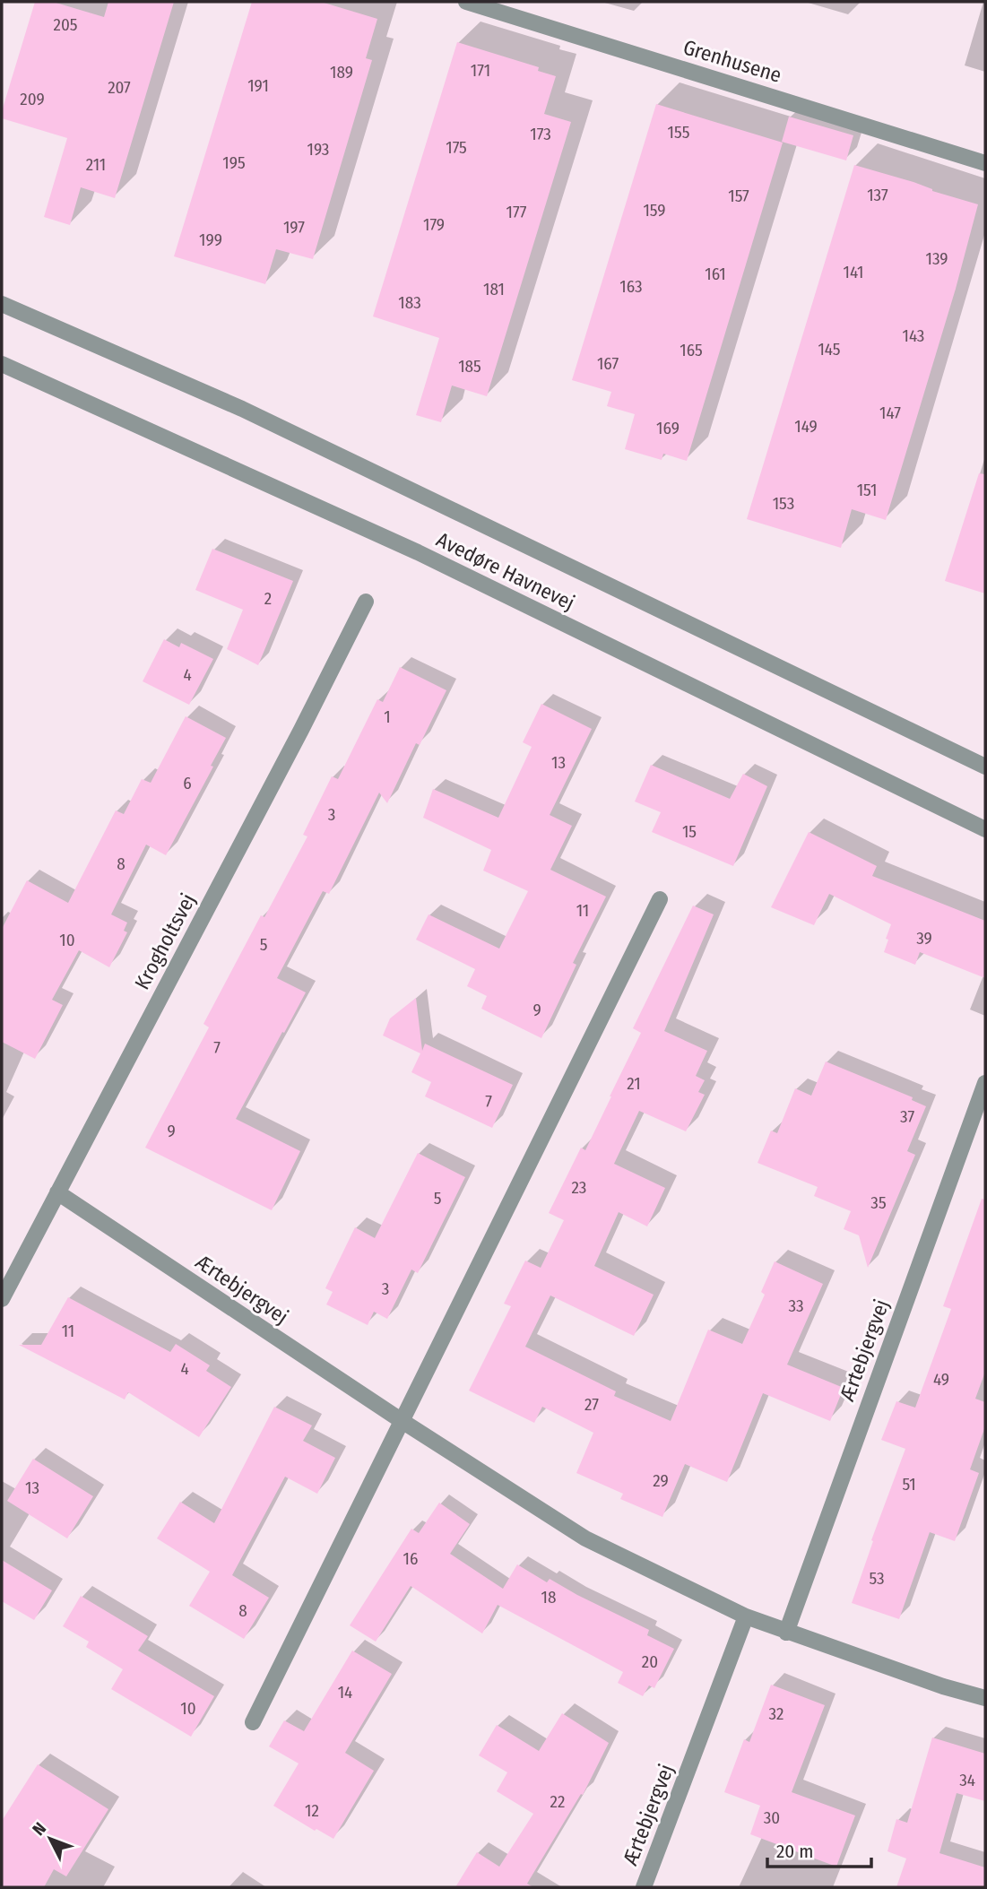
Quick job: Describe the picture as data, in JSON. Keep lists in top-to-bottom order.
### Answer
{
  "streets": {
    "street": [
      "Grenhusene",
      "Avedøre Havnevej",
      "Krogholtsvej",
      "Ærtebjergvej"
    ]
  },
  "crossings": [
    ["Krogholtsvej", "Ærtebjergvej"]
  ],
  "house_numbers": [
    "205",
    "171",
    "189",
    "191",
    "207",
    "209",
    "155",
    "173",
    "175",
    "193",
    "195",
    "211",
    "137",
    "157",
    "159",
    "177",
    "179",
    "197",
    "199",
    "139",
    "141",
    "161",
    "163",
    "181",
    "183",
    "143",
    "145",
    "165",
    "167",
    "185",
    "147",
    "149",
    "169",
    "151",
    "153",
    "2",
    "4",
    "1",
    "13",
    "6",
    "3",
    "15",
    "8",
    "11",
    "39",
    "10",
    "5",
    "9",
    "7",
    "21",
    "7",
    "37",
    "9",
    "23",
    "5",
    "35",
    "3",
    "33",
    "11",
    "4",
    "49",
    "27",
    "29",
    "51",
    "13",
    "16",
    "53",
    "18",
    "8",
    "20",
    "14",
    "10",
    "32",
    "34",
    "22",
    "12",
    "30"
  ],
  "scale_bar": "20 m",
  "north": "top left"
}
